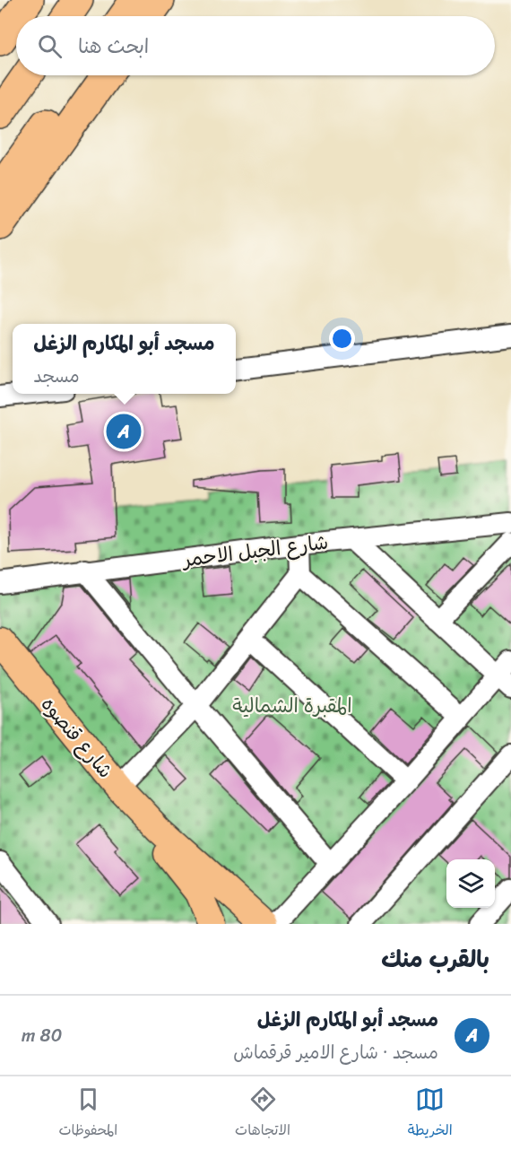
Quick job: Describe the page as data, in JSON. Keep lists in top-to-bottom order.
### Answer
{
  "streets": {
    "main road": ["شارع قنصوه"],
    "street": ["شارع الجبل الاحمر"]
  },
  "parks": ["المقبرة الشمالية"],
  "page": {
    "search": "ابحث هنا",
    "popup": ["مسجد أبو المكارم الزغل", "مسجد"],
    "pins": "A",
    "heading": "بالقرب منك",
    "list": [
      {
        "mark": "A",
        "name": "مسجد أبو المكارم الزغل",
        "note": "مسجد · شارع الامير قرقماش",
        "value": "80 m"
      }
    ],
    "nav": ["الخريطة", "الاتجاهات", "المحفوظات"]
  }
}
